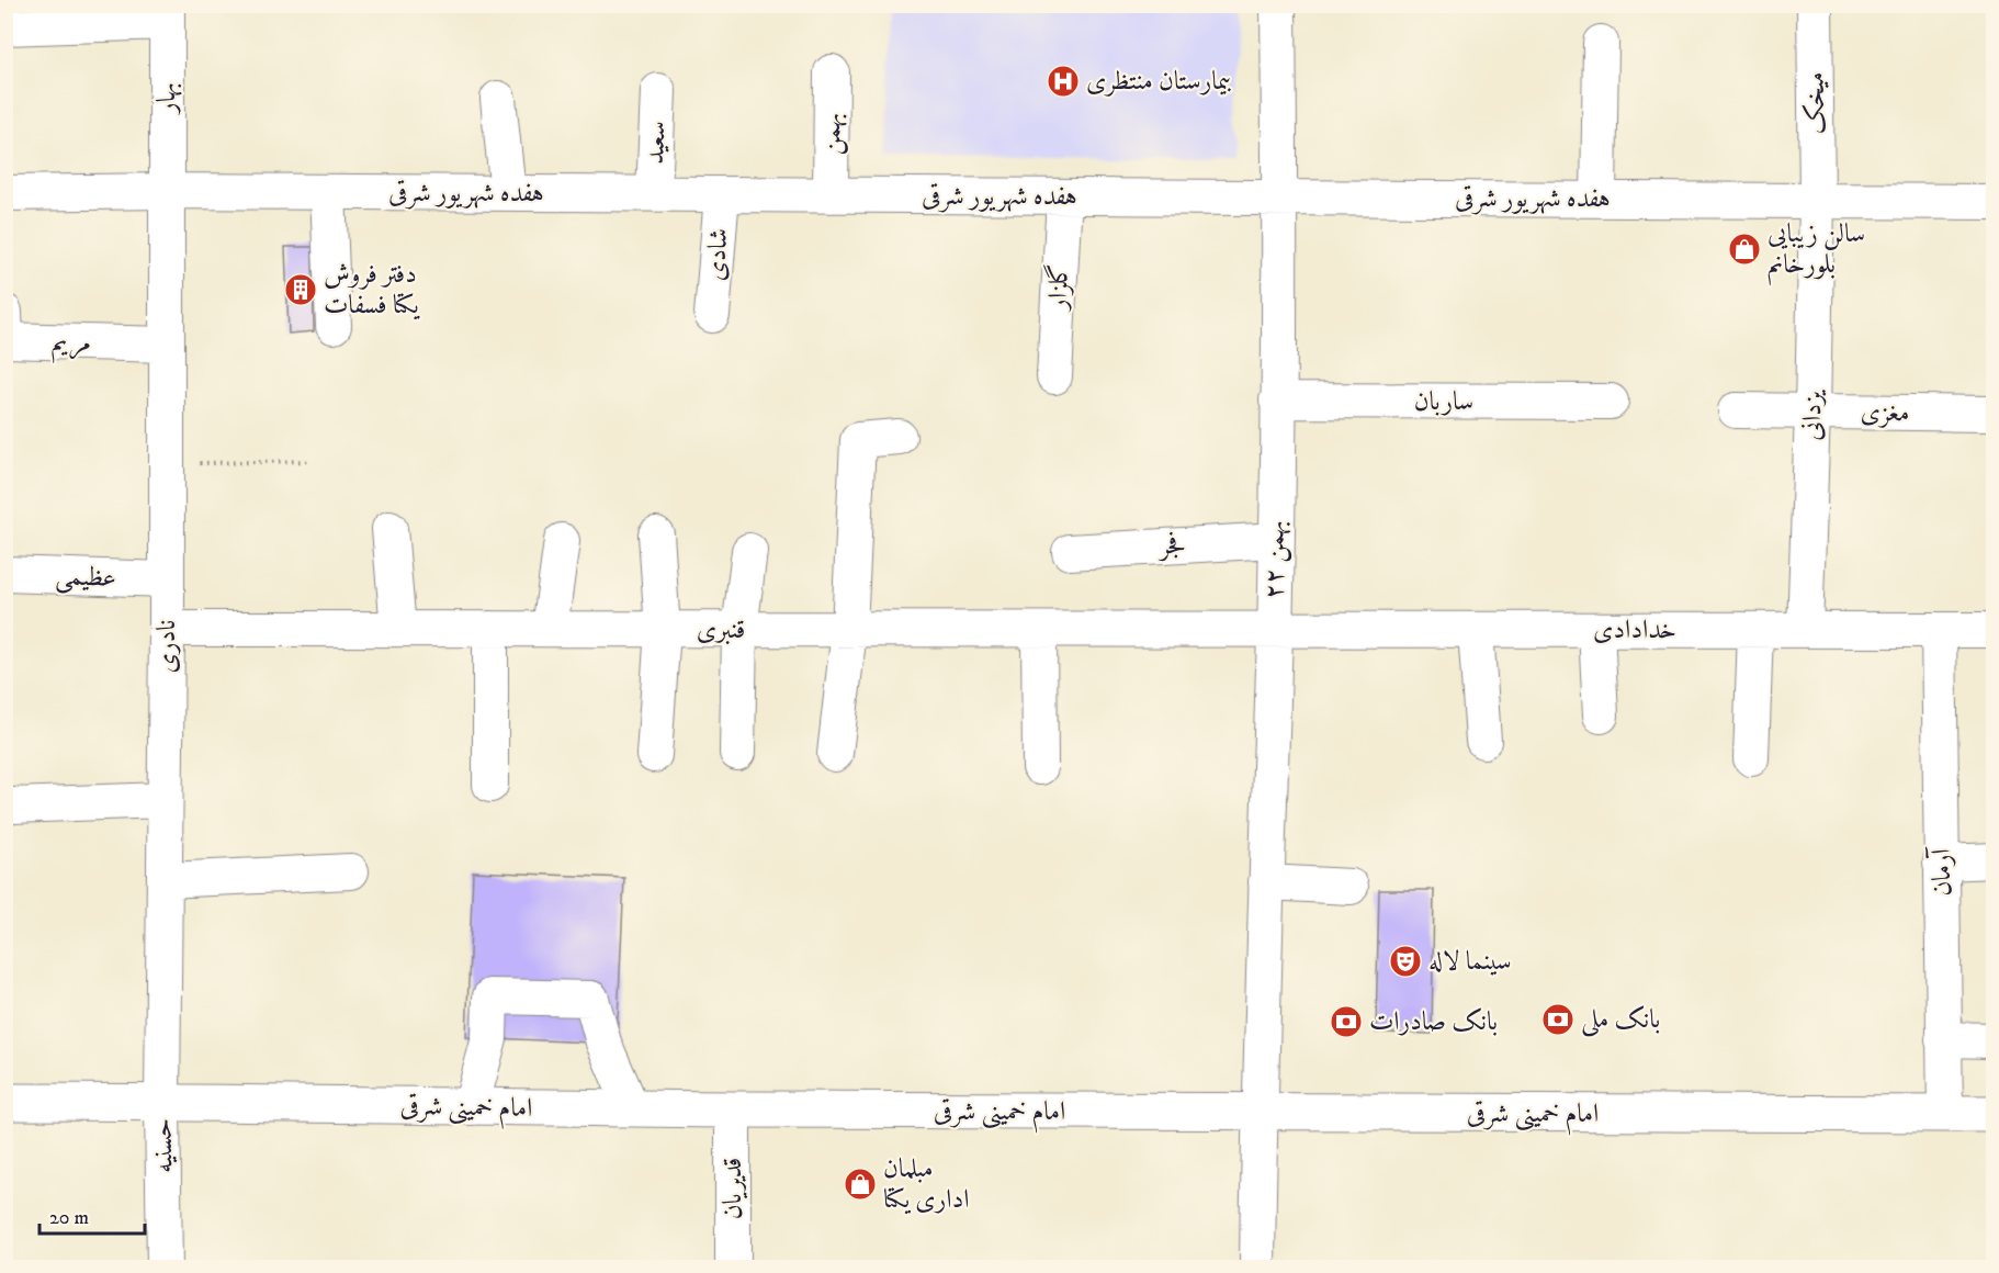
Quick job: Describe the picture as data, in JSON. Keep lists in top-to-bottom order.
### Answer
{
  "streets": {
    "main road": ["امام خمینی شرقی"],
    "street": [
      "بهار",
      "میخک",
      "بهمن",
      "سعید",
      "هفده شهریور شرقی",
      "شادی",
      "گلزار",
      "مریم",
      "ساربان",
      "مغزی",
      "یزدانی",
      "فجر",
      "۲۲ بهمن",
      "عظیمی",
      "قنبری",
      "خدادادی",
      "نادری",
      "آرمان",
      "حسنیه",
      "قدیریان"
    ]
  },
  "crossings": [
    ["بهار", "هفده شهریور شرقی"],
    ["بهار", "نادری"],
    ["میخک", "هفده شهریور شرقی"],
    ["میخک", "یزدانی"],
    ["بهمن", "هفده شهریور شرقی"],
    ["سعید", "هفده شهریور شرقی"],
    ["هفده شهریور شرقی", "شادی"],
    ["هفده شهریور شرقی", "گلزار"],
    ["هفده شهریور شرقی", "یزدانی"],
    ["هفده شهریور شرقی", "۲۲ بهمن"],
    ["هفده شهریور شرقی", "نادری"],
    ["مریم", "نادری"],
    ["ساربان", "۲۲ بهمن"],
    ["مغزی", "یزدانی"],
    ["یزدانی", "خدادادی"],
    ["فجر", "۲۲ بهمن"],
    ["۲۲ بهمن", "قنبری"],
    ["۲۲ بهمن", "خدادادی"],
    ["۲۲ بهمن", "امام خمینی شرقی"],
    ["عظیمی", "نادری"],
    ["قنبری", "خدادادی"],
    ["قنبری", "نادری"],
    ["خدادادی", "آرمان"],
    ["نادری", "امام خمینی شرقی"],
    ["نادری", "حسنیه"],
    ["آرمان", "امام خمینی شرقی"],
    ["امام خمینی شرقی", "حسنیه"],
    ["امام خمینی شرقی", "قدیریان"]
  ],
  "places": {
    "hospital": ["بیمارستان منتظری"],
    "shop": ["سالن زیبایی بلورخانم", "مبلمان اداری یکتا"],
    "building": ["دفتر فروش یکتا فسفات"],
    "theatre": ["سینما لاله"],
    "bank": ["بانک ملی", "بانک صادرات"]
  },
  "scale_bar": "20 m"
}
